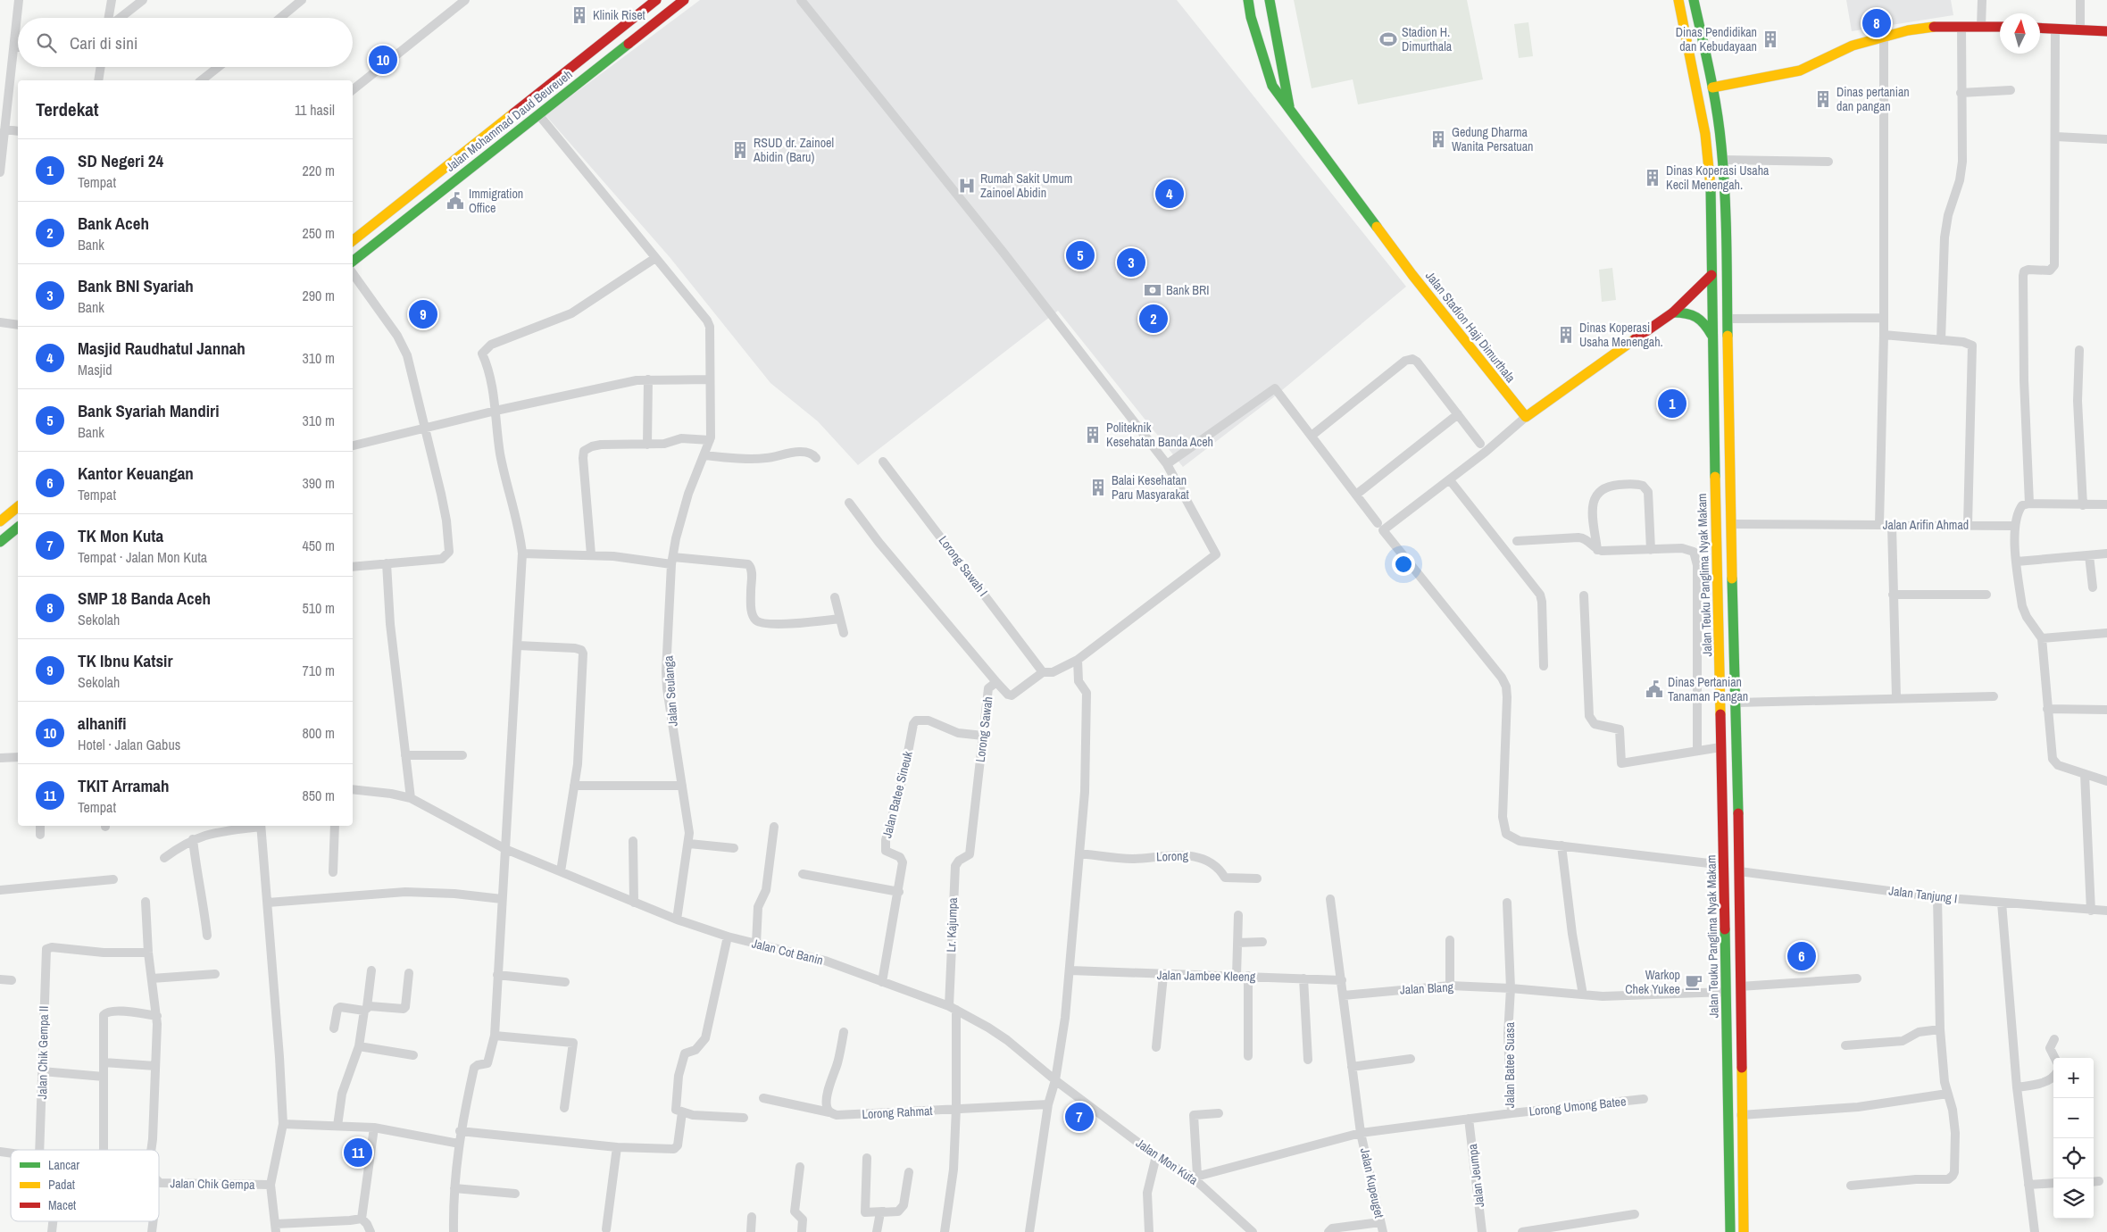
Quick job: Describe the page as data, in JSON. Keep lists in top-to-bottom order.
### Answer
{
  "streets": {
    "main road": ["Jalan Mohammad Daud Beureueh", "Jalan Stadion Haji Dimurthala", "Jalan Teuku Panglima Nyak Makam"],
    "street": [
      "Jalan Arifin Ahmad",
      "Lorong Sawah I",
      "Jalan Seulanga",
      "Lorong Sawah",
      "Jalan Batee Sineuk",
      "Lorong",
      "Jalan Tanjung I",
      "Lr. Kajumpa",
      "Jalan Cot Banin",
      "Jalan Jambee Kleeng",
      "Jalan Blang",
      "Jalan Chik Gempa II",
      "Jalan Batee Suasa",
      "Lorong Umong Batee",
      "Lorong Rahmat",
      "Jalan Mon Kuta",
      "Jalan Jeumpa",
      "Jalan Kupeuget",
      "Jalan Chik Gempa"
    ]
  },
  "crossings": [
    ["Lorong Sawah I", "Lorong Sawah"],
    ["Jalan Seulanga", "Jalan Cot Banin"],
    ["Lorong Sawah", "Jalan Batee Sineuk"],
    ["Lorong Sawah", "Lr. Kajumpa"],
    ["Jalan Batee Sineuk", "Jalan Cot Banin"],
    ["Lr. Kajumpa", "Jalan Cot Banin"],
    ["Lr. Kajumpa", "Lorong Rahmat"],
    ["Jalan Cot Banin", "Jalan Mon Kuta"],
    ["Jalan Jambee Kleeng", "Jalan Kupeuget"],
    ["Jalan Blang", "Jalan Batee Suasa"],
    ["Jalan Blang", "Jalan Kupeuget"],
    ["Jalan Batee Suasa", "Lorong Umong Batee"],
    ["Jalan Batee Suasa", "Jalan Mon Kuta"],
    ["Jalan Batee Suasa", "Jalan Jeumpa"],
    ["Jalan Batee Suasa", "Jalan Kupeuget"]
  ],
  "places": {
    "building": [
      "Klinik Riset",
      "Dinas Pendidikan dan Kebudayaan",
      "Dinas pertanian dan pangan",
      "Gedung Dharma Wanita Persatuan",
      "RSUD dr. Zainoel Abidin (Baru)",
      "Dinas Koperasi Usaha Kecil Menengah.",
      "Dinas Koperasi Usaha Menengah.",
      "Politeknik Kesehatan Banda Aceh",
      "Balai Kesehatan Paru Masyarakat"
    ],
    "sports": ["Stadion H. Dimurthala"],
    "hospital": ["Rumah Sakit Umum Zainoel Abidin"],
    "public building": ["Immigration Office", "Dinas Pertanian Tanaman Pangan"],
    "bank": ["Bank BRI"],
    "cafe": ["Warkop Chek Yukee"]
  },
  "legend": ["Lancar", "Padat", "Macet"],
  "north": "top",
  "page": {
    "pins": [
      "8",
      "10",
      "4",
      "5",
      "3",
      "9",
      "2",
      "1",
      "6",
      "7",
      "11"
    ],
    "search": "Cari di sini",
    "heading": ["Terdekat", "11 hasil"],
    "list": [
      {
        "mark": "1",
        "name": "SD Negeri 24",
        "note": "Tempat",
        "value": "220 m"
      },
      {
        "mark": "2",
        "name": "Bank Aceh",
        "note": "Bank",
        "value": "250 m"
      },
      {
        "mark": "3",
        "name": "Bank BNI Syariah",
        "note": "Bank",
        "value": "290 m"
      },
      {
        "mark": "4",
        "name": "Masjid Raudhatul Jannah",
        "note": "Masjid",
        "value": "310 m"
      },
      {
        "mark": "5",
        "name": "Bank Syariah Mandiri",
        "note": "Bank",
        "value": "310 m"
      },
      {
        "mark": "6",
        "name": "Kantor Keuangan",
        "note": "Tempat",
        "value": "390 m"
      },
      {
        "mark": "7",
        "name": "TK Mon Kuta",
        "note": "Tempat · Jalan Mon Kuta",
        "value": "450 m"
      },
      {
        "mark": "8",
        "name": "SMP 18 Banda Aceh",
        "note": "Sekolah",
        "value": "510 m"
      },
      {
        "mark": "9",
        "name": "TK Ibnu Katsir",
        "note": "Sekolah",
        "value": "710 m"
      },
      {
        "mark": "10",
        "name": "alhanifi",
        "note": "Hotel · Jalan Gabus",
        "value": "800 m"
      },
      {
        "mark": "11",
        "name": "TKIT Arramah",
        "note": "Tempat",
        "value": "850 m"
      }
    ],
    "map_buttons": ["+", "−"]
  }
}
